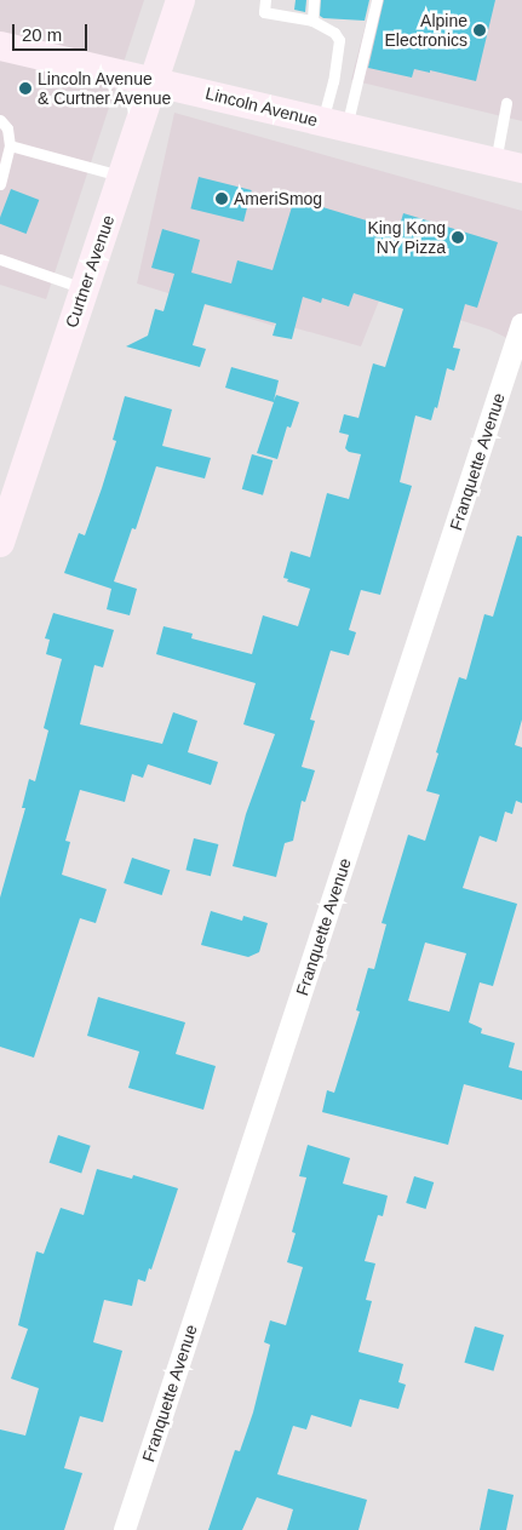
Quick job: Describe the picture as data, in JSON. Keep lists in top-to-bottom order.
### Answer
{
  "streets": {
    "main road": ["Lincoln Avenue", "Curtner Avenue"],
    "street": ["Franquette Avenue"]
  },
  "crossings": [
    ["Lincoln Avenue", "Curtner Avenue"]
  ],
  "places": [
    "Alpine Electronics",
    "Lincoln Avenue & Curtner Avenue",
    "AmeriSmog",
    "King Kong NY Pizza"
  ],
  "scale_bar": "20 m"
}
